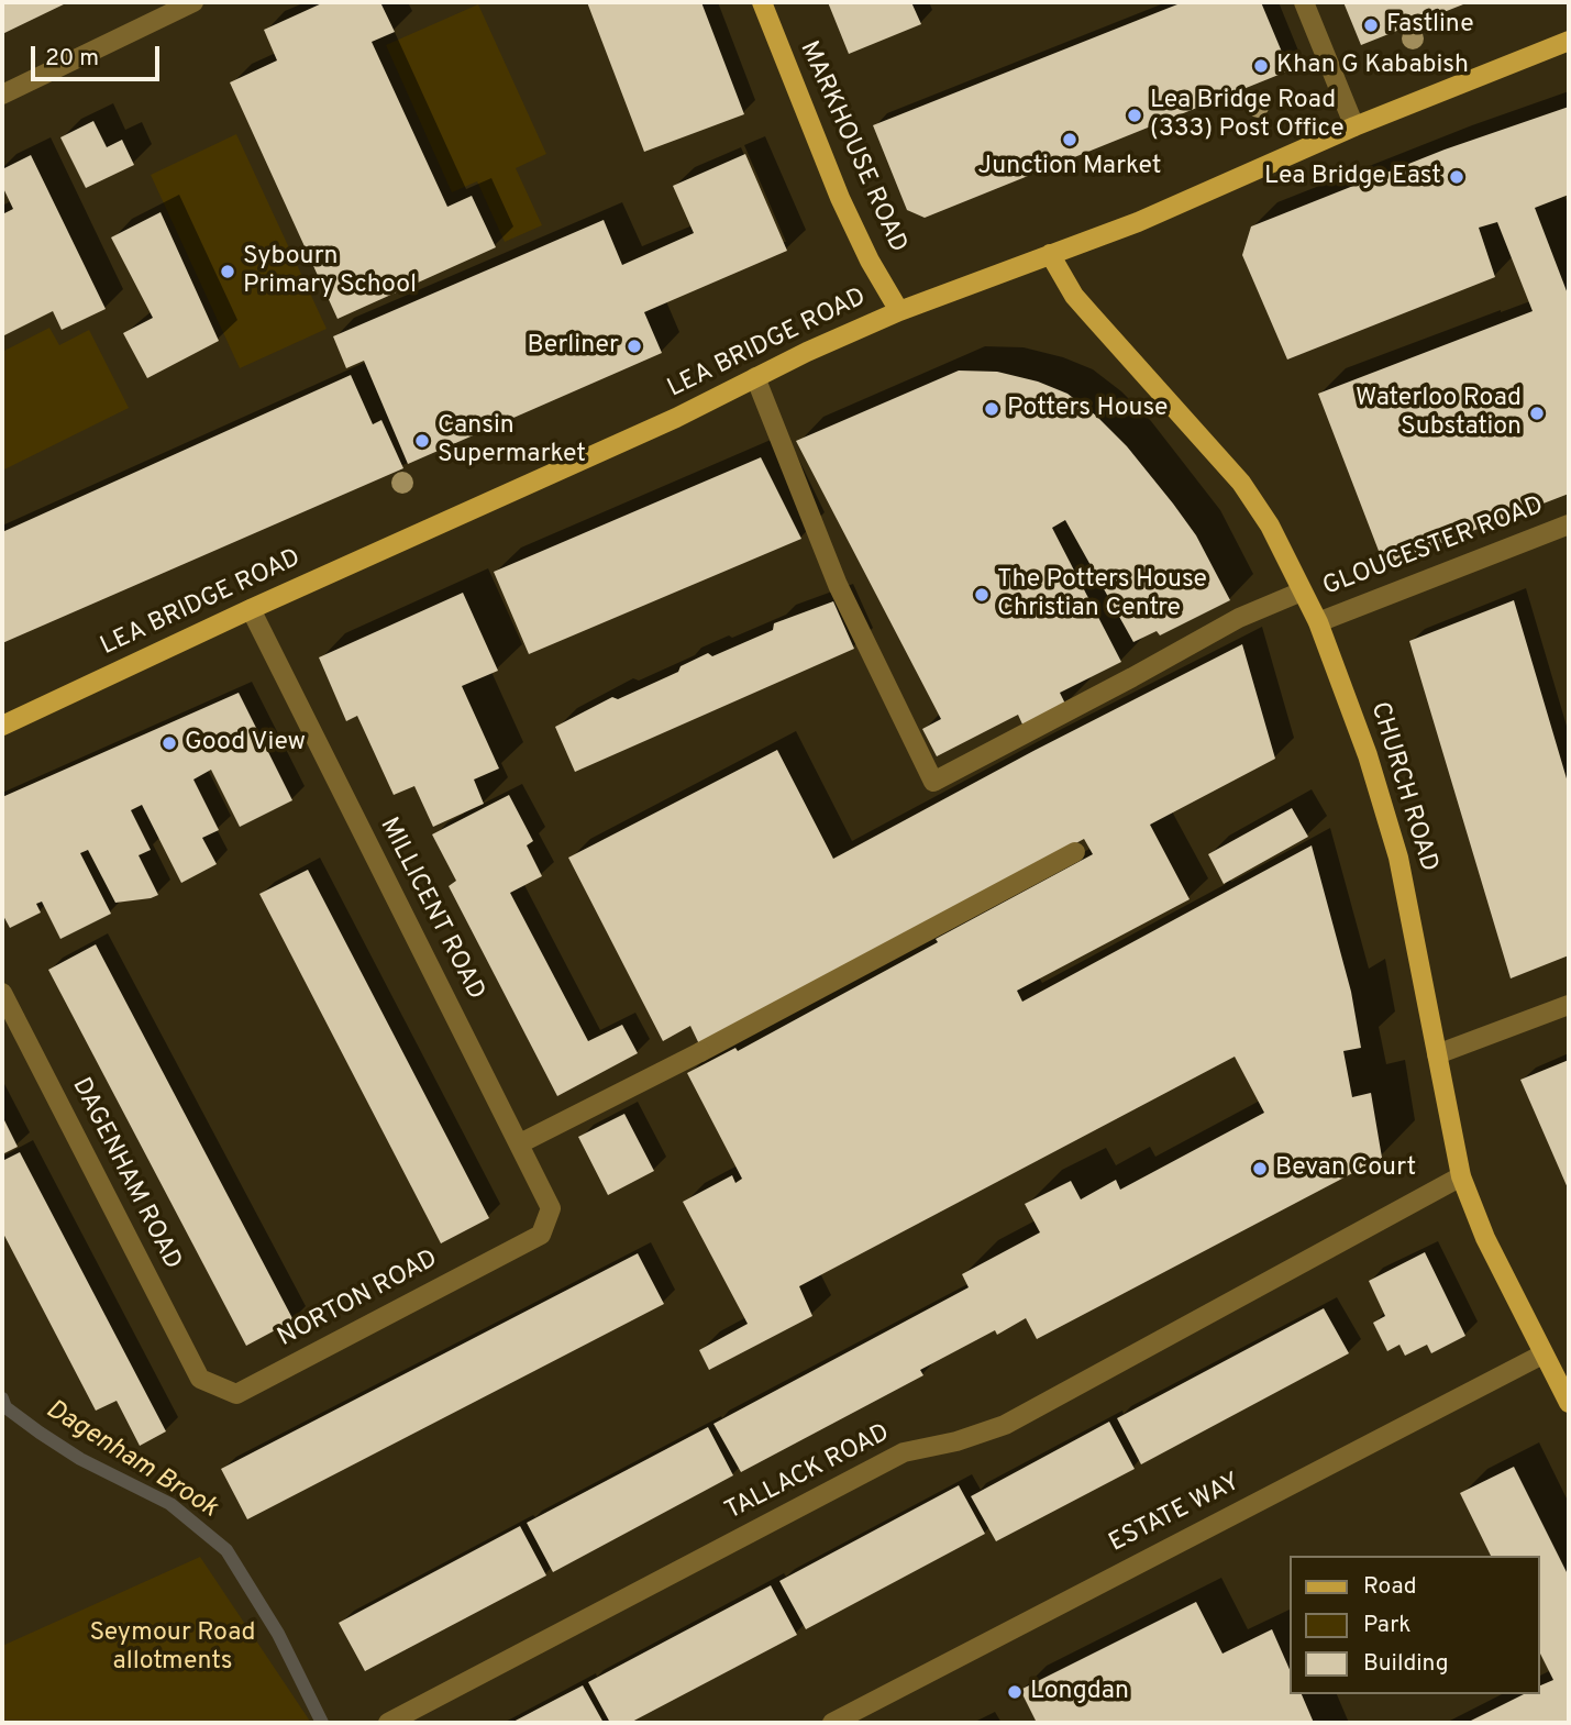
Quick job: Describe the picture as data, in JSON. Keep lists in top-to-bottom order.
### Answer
{
  "streets": {
    "main road": ["MARKHOUSE ROAD", "LEA BRIDGE ROAD", "CHURCH ROAD"],
    "street": [
      "GLOUCESTER ROAD",
      "MILLICENT ROAD",
      "DAGENHAM ROAD",
      "NORTON ROAD",
      "TALLACK ROAD",
      "ESTATE WAY"
    ]
  },
  "crossings": [
    ["MARKHOUSE ROAD", "LEA BRIDGE ROAD"],
    ["LEA BRIDGE ROAD", "CHURCH ROAD"],
    ["LEA BRIDGE ROAD", "MILLICENT ROAD"],
    ["GLOUCESTER ROAD", "CHURCH ROAD"],
    ["CHURCH ROAD", "TALLACK ROAD"],
    ["CHURCH ROAD", "ESTATE WAY"],
    ["MILLICENT ROAD", "NORTON ROAD"],
    ["DAGENHAM ROAD", "NORTON ROAD"]
  ],
  "water": ["Dagenham Brook"],
  "parks": ["Seymour Road allotments"],
  "places": [
    "Fastline",
    "Khan G Kababish",
    "Lea Bridge Road (333) Post Office",
    "Junction Market",
    "Lea Bridge East",
    "Sybourn Primary School",
    "Berliner",
    "Potters House",
    "Waterloo Road Substation",
    "Cansin Supermarket",
    "The Potters House Christian Centre",
    "Good View",
    "Bevan Court",
    "Longdan"
  ],
  "legend": ["Road", "Park", "Building"],
  "scale_bar": "20 m"
}
